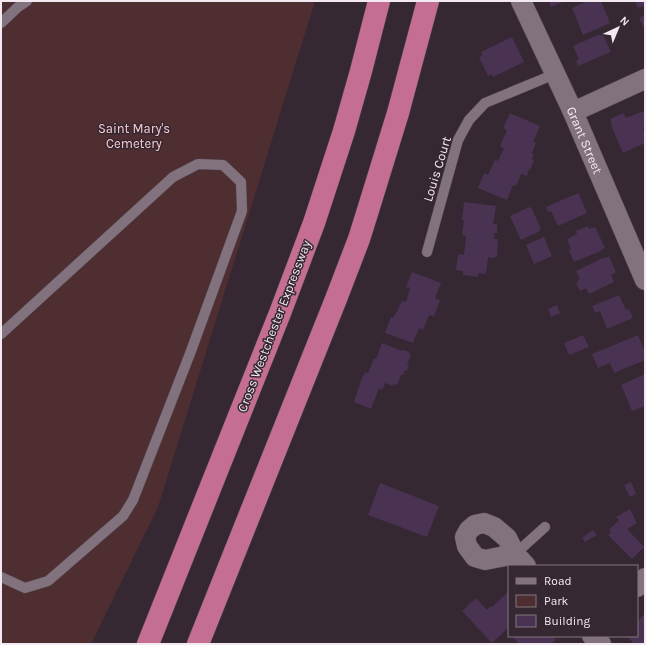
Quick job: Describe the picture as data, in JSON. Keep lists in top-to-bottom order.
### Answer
{
  "streets": {
    "highway": ["Cross Westchester Expressway"],
    "street": ["Grant Street"],
    "lane": ["Louis Court"]
  },
  "crossings": [
    ["Grant Street", "Louis Court"]
  ],
  "parks": ["Saint Mary's Cemetery"],
  "legend": ["Road", "Park", "Building"],
  "north": "top right"
}
